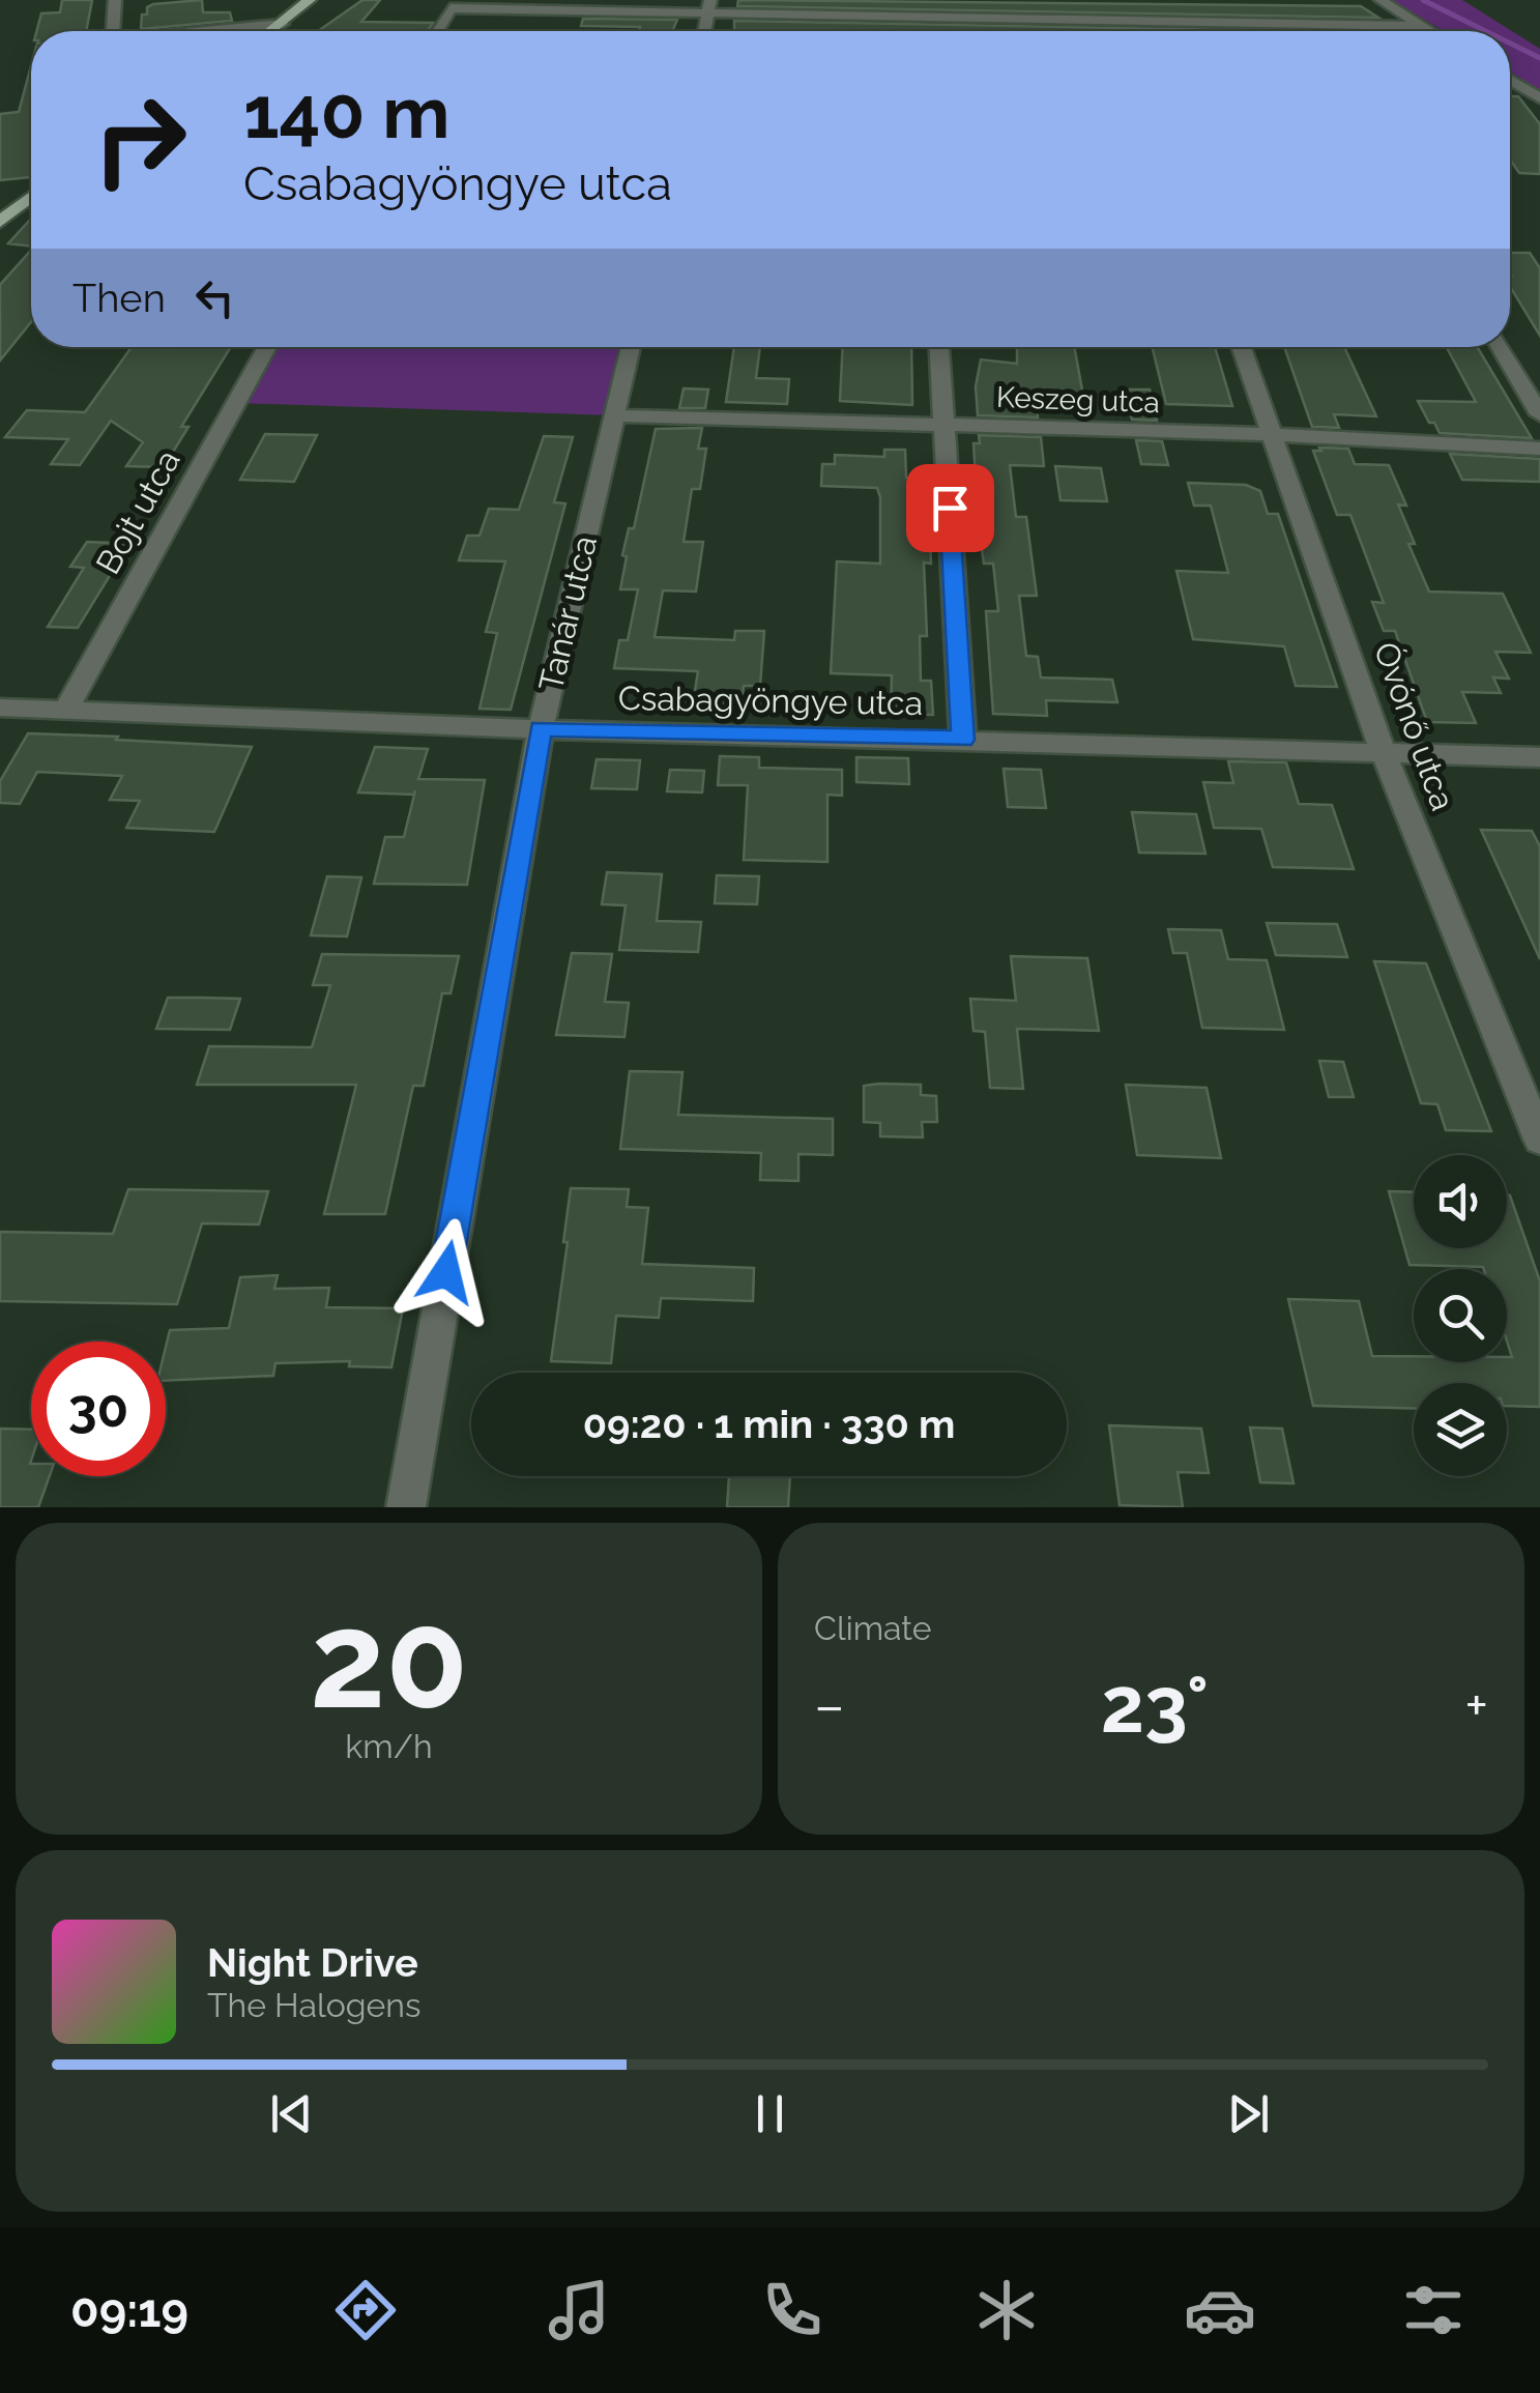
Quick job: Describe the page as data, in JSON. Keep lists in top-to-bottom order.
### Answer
{
  "streets": {
    "street": [
      "Keszeg utca",
      "Bojt utca",
      "Tanár utca",
      "Csabagyöngye utca",
      "Óvónő utca"
    ]
  },
  "crossings": [
    ["Keszeg utca", "Tanár utca"],
    ["Keszeg utca", "Óvónő utca"],
    ["Bojt utca", "Csabagyöngye utca"],
    ["Tanár utca", "Csabagyöngye utca"],
    ["Csabagyöngye utca", "Óvónő utca"]
  ],
  "page": {
    "turn": ["140 m", "Csabagyöngye utca"],
    "then": "Then",
    "limit": "30",
    "trip": "09:20 · 1 min · 330 m",
    "tile": [
      ["20", "km/h"],
      "Climate"
    ],
    "heat": ["−", "23°", "+"],
    "song": ["Night Drive", "The Halogens"],
    "tabs": "09:19"
  }
}
